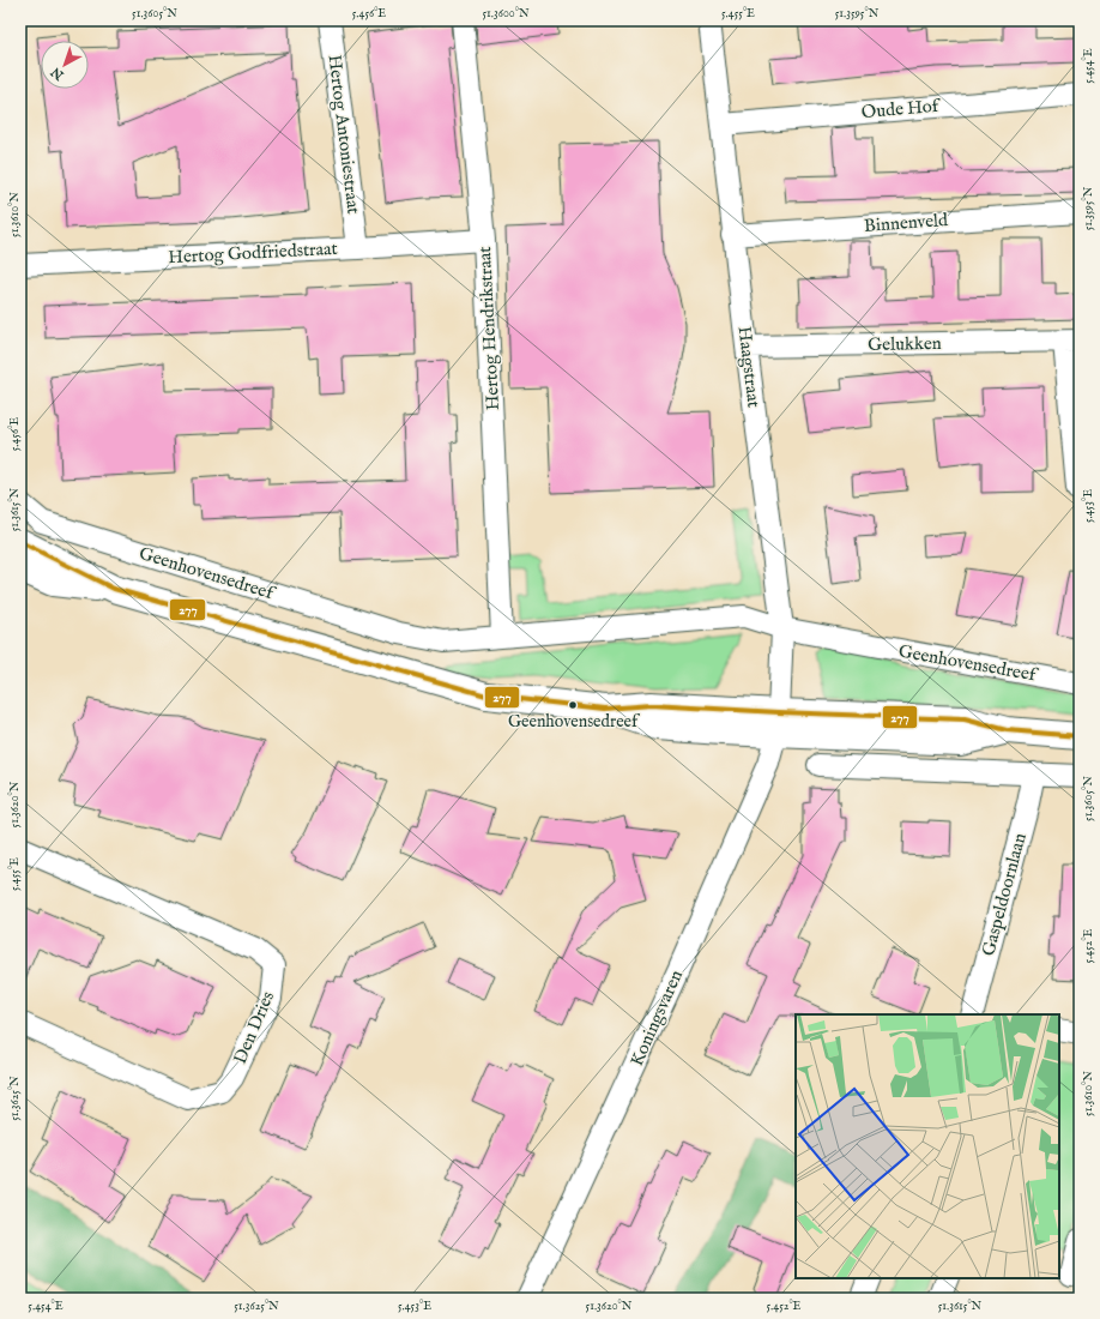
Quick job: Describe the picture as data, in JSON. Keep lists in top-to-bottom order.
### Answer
{
  "streets": {
    "street": [
      "Oude Hof",
      "Hertog Antoniestraat",
      "Binnenveld",
      "Hertog Godfriedstraat",
      "Hertog Hendrikstraat",
      "Gelukken",
      "Haagstraat",
      "Geenhovensedreef",
      "Gaspeldoornlaan",
      "Koningsvaren",
      "Den Dries"
    ]
  },
  "crossings": [
    ["Oude Hof", "Haagstraat"],
    ["Hertog Antoniestraat", "Hertog Godfriedstraat"],
    ["Binnenveld", "Haagstraat"],
    ["Hertog Godfriedstraat", "Hertog Hendrikstraat"],
    ["Hertog Hendrikstraat", "Geenhovensedreef"],
    ["Gelukken", "Haagstraat"],
    ["Haagstraat", "Geenhovensedreef"],
    ["Haagstraat", "Koningsvaren"]
  ],
  "places": ["Geenhovensedreef"],
  "lines": ["transit line 277"],
  "north": "bottom left",
  "coordinates": [
    "51.3605°N",
    "5.456°E",
    "51.3600°N",
    "5.455°E",
    "51.3595°N",
    "5.454°E",
    "51.3610°N",
    "5.453°E",
    "51.3615°N",
    "51.3620°N",
    "5.452°E",
    "51.3625°N"
  ]
}
